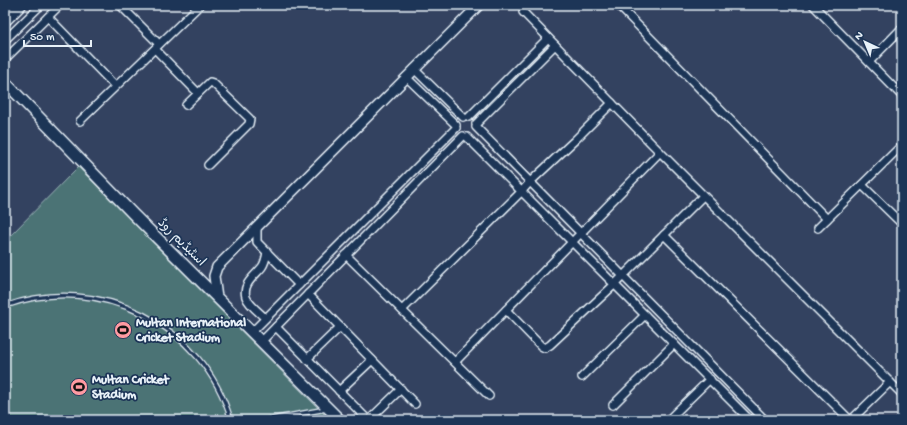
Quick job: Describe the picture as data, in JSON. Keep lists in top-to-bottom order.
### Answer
{
  "streets": {
    "main road": ["اسٹیڈیم روڈ"]
  },
  "places": {
    "sports": ["Multan International Cricket Stadium", "Multan Cricket Stadium"]
  },
  "scale_bar": "50 m",
  "north": "top left"
}
